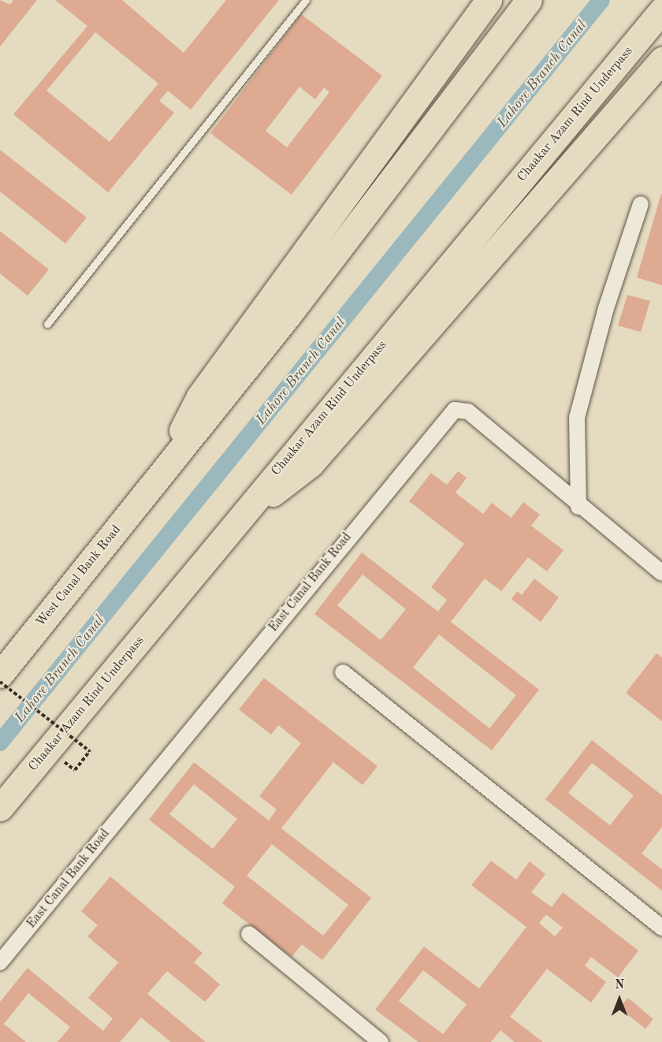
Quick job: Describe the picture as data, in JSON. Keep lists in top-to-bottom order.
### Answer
{
  "streets": {
    "highway": ["Chaakar Azam Rind Underpass", "West Canal Bank Road"],
    "street": ["East Canal Bank Road"]
  },
  "water": ["Lahore Branch Canal"],
  "north": "top"
}
